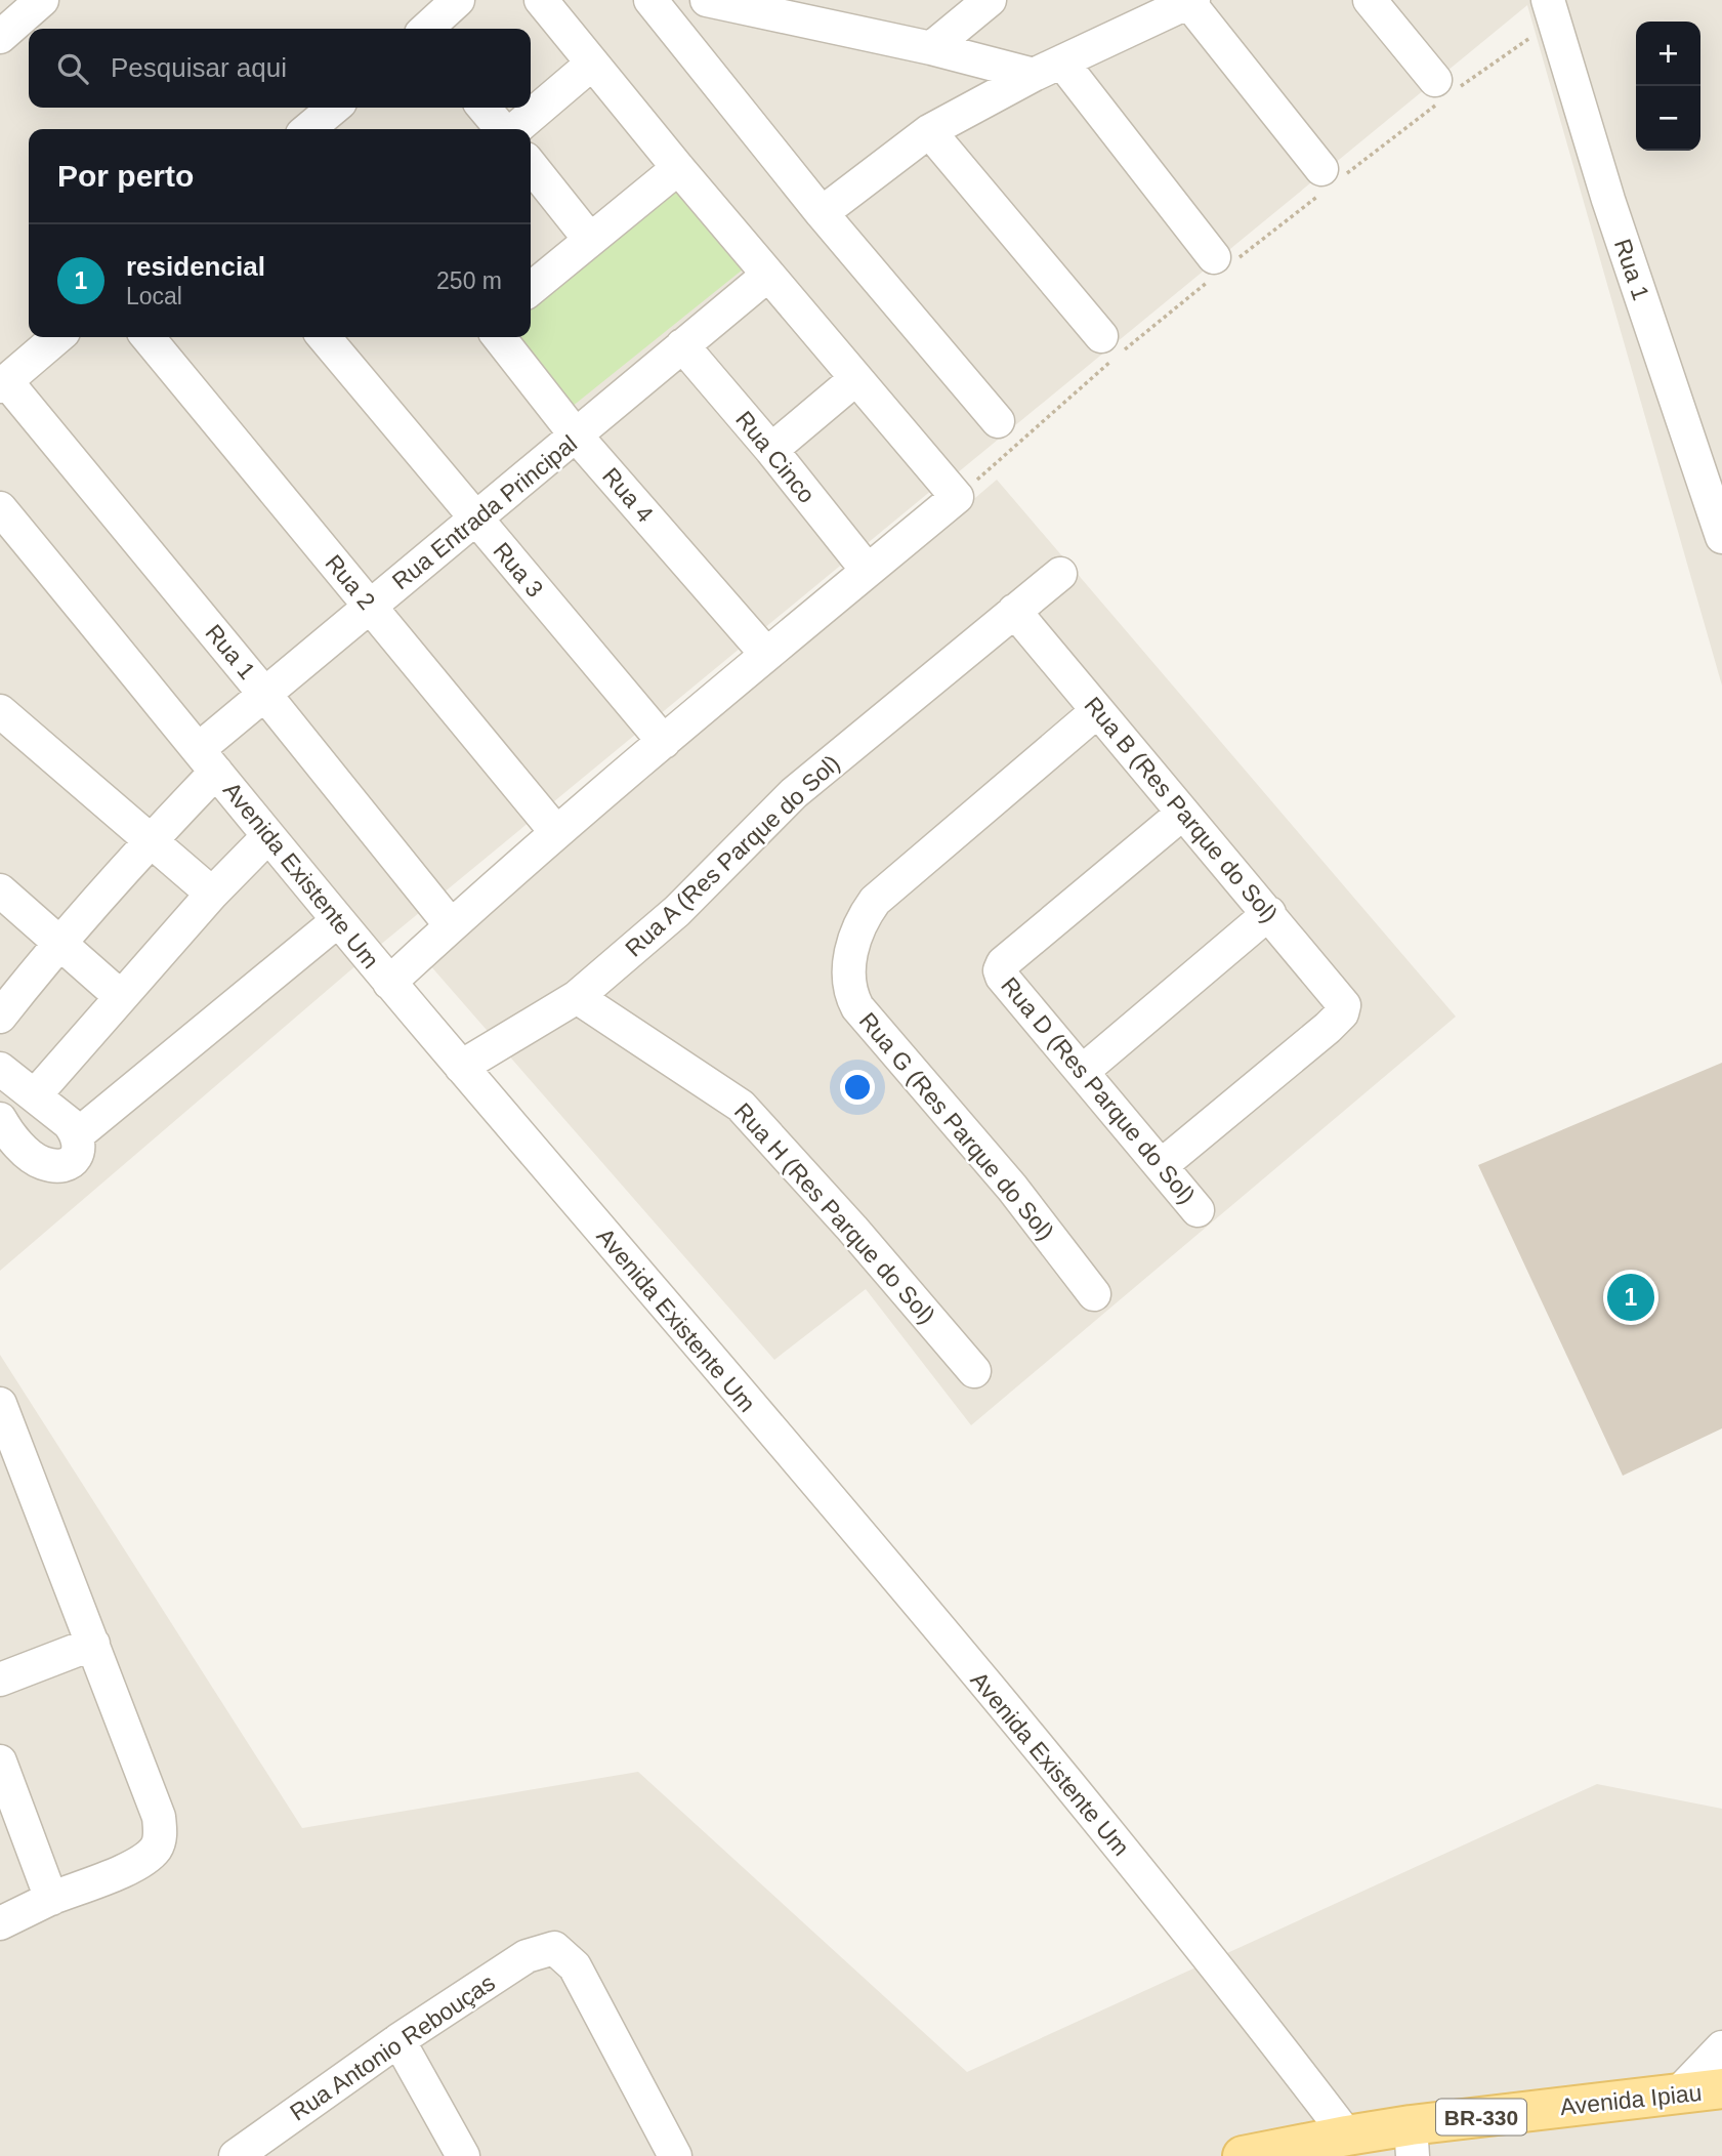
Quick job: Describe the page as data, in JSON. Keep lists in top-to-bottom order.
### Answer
{
  "streets": {
    "main road": ["Avenida Ipiau", "BR-330"],
    "street": [
      "Rua 1",
      "Rua Cinco",
      "Rua 4",
      "Rua Entrada Principal",
      "Rua 3",
      "Rua 2",
      "Rua B (Res Parque do Sol)",
      "Rua A (Res Parque do Sol)",
      "Avenida Existente Um",
      "Rua D (Res Parque do Sol)",
      "Rua G (Res Parque do Sol)",
      "Rua H (Res Parque do Sol)",
      "Rua Antonio Rebouças"
    ]
  },
  "crossings": [
    ["Rua 1", "Rua Entrada Principal"],
    ["Rua Cinco", "Rua Entrada Principal"],
    ["Rua 4", "Rua Entrada Principal"],
    ["Rua Entrada Principal", "Rua 3"],
    ["Rua Entrada Principal", "Rua 2"],
    ["Rua Entrada Principal", "Avenida Existente Um"],
    ["Rua B (Res Parque do Sol)", "Rua A (Res Parque do Sol)"],
    ["Rua B (Res Parque do Sol)", "Rua D (Res Parque do Sol)"],
    ["Rua B (Res Parque do Sol)", "Rua G (Res Parque do Sol)"],
    ["Rua A (Res Parque do Sol)", "Avenida Existente Um"],
    ["Rua A (Res Parque do Sol)", "Rua H (Res Parque do Sol)"],
    ["Avenida Existente Um", "Avenida Ipiau"]
  ],
  "page": {
    "map_buttons": ["+", "−"],
    "search": "Pesquisar aqui",
    "heading": "Por perto",
    "list": [
      {
        "mark": "1",
        "name": "residencial",
        "note": "Local",
        "value": "250 m"
      }
    ],
    "pins": "1"
  }
}
